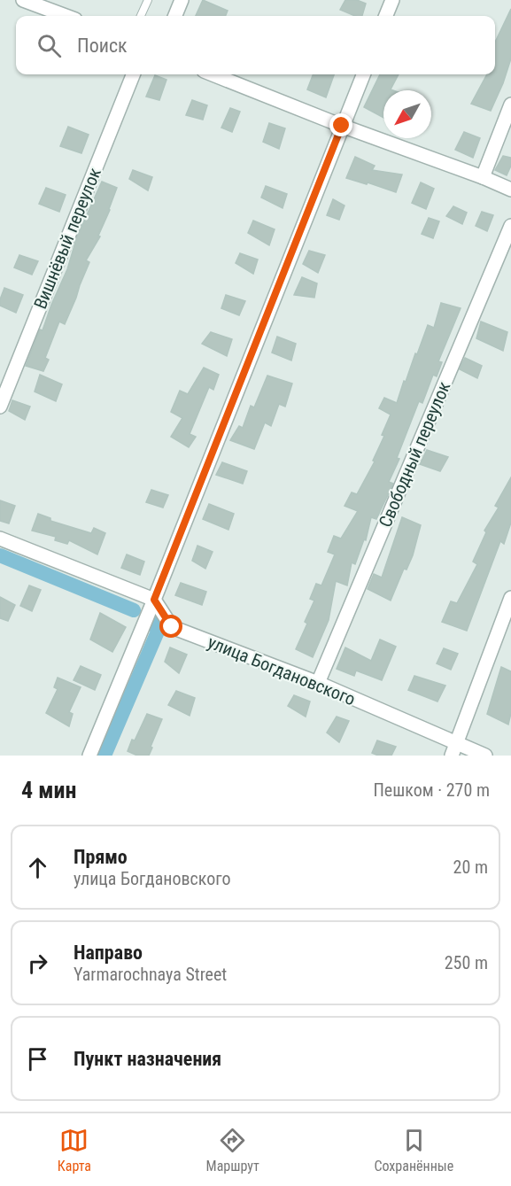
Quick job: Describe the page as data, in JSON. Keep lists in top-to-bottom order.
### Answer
{
  "streets": {
    "street": ["Вишнёвый переулок", "Свободный переулок", "улица Богдановского"]
  },
  "crossings": [
    ["Свободный переулок", "улица Богдановского"]
  ],
  "north": "bottom left",
  "page": {
    "search": "Поиск",
    "heading": ["4 мин", "Пешком · 270 m"],
    "list": [
      ["Прямо", "улица Богдановского", "20 m"],
      ["Направо", "Yarmarochnaya Street", "250 m"],
      "Пункт назначения"
    ],
    "nav": ["Карта", "Маршрут", "Сохранённые"]
  }
}
